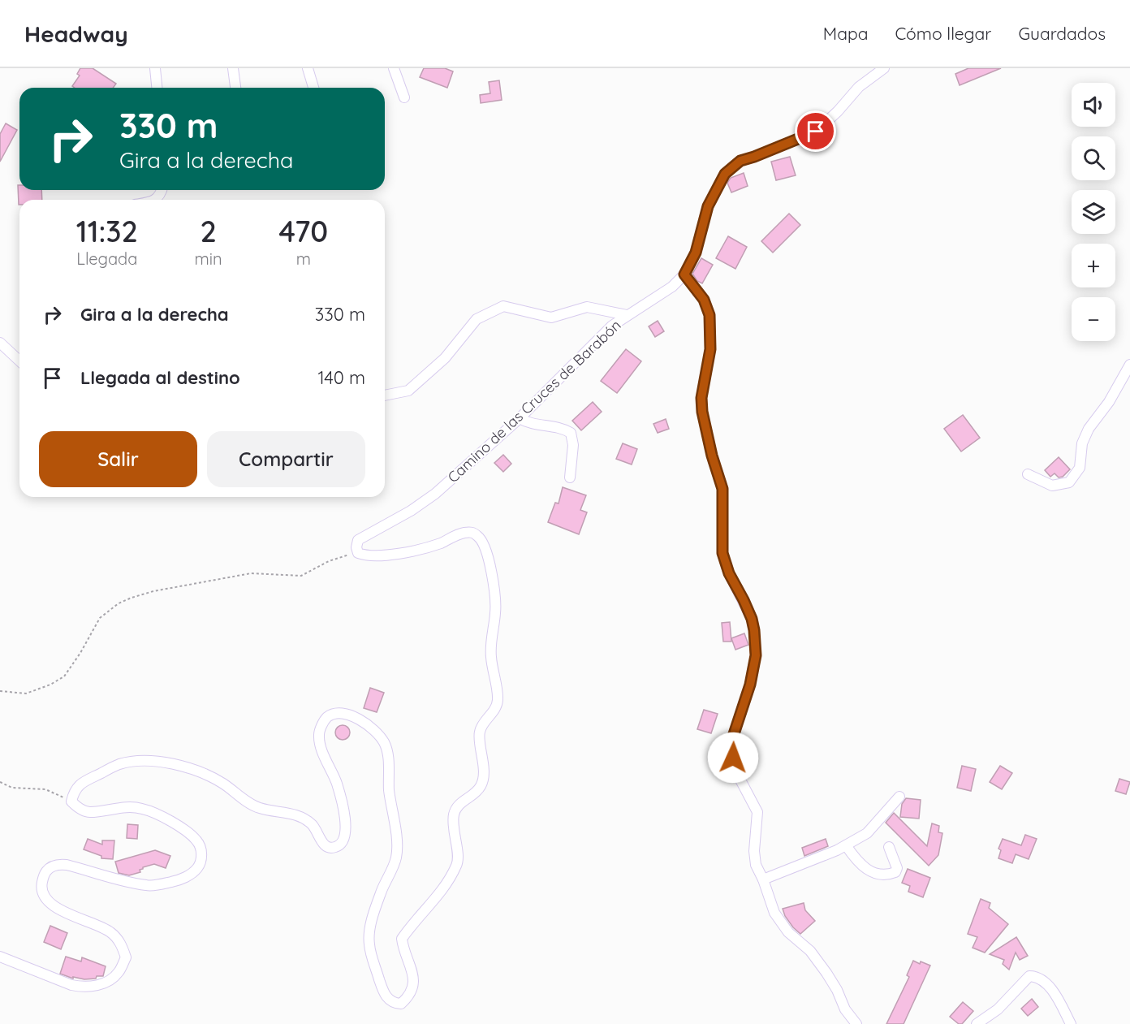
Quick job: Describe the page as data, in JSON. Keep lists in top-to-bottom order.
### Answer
{
  "streets": {
    "street": ["Camino de las Cruces de Barabón"]
  },
  "page": {
    "header": "Headway",
    "nav": ["Mapa", "Cómo llegar", "Guardados"],
    "map_buttons": ["+", "−"],
    "turn": ["330 m", "Gira a la derecha"],
    "eta": [
      "11:32",
      "Llegada",
      "2",
      "min",
      "470",
      "m"
    ],
    "list": [
      {
        "name": "Gira a la derecha",
        "value": "330 m"
      },
      {
        "name": "Llegada al destino",
        "value": "140 m"
      }
    ],
    "buttons": ["Salir", "Compartir"]
  }
}
